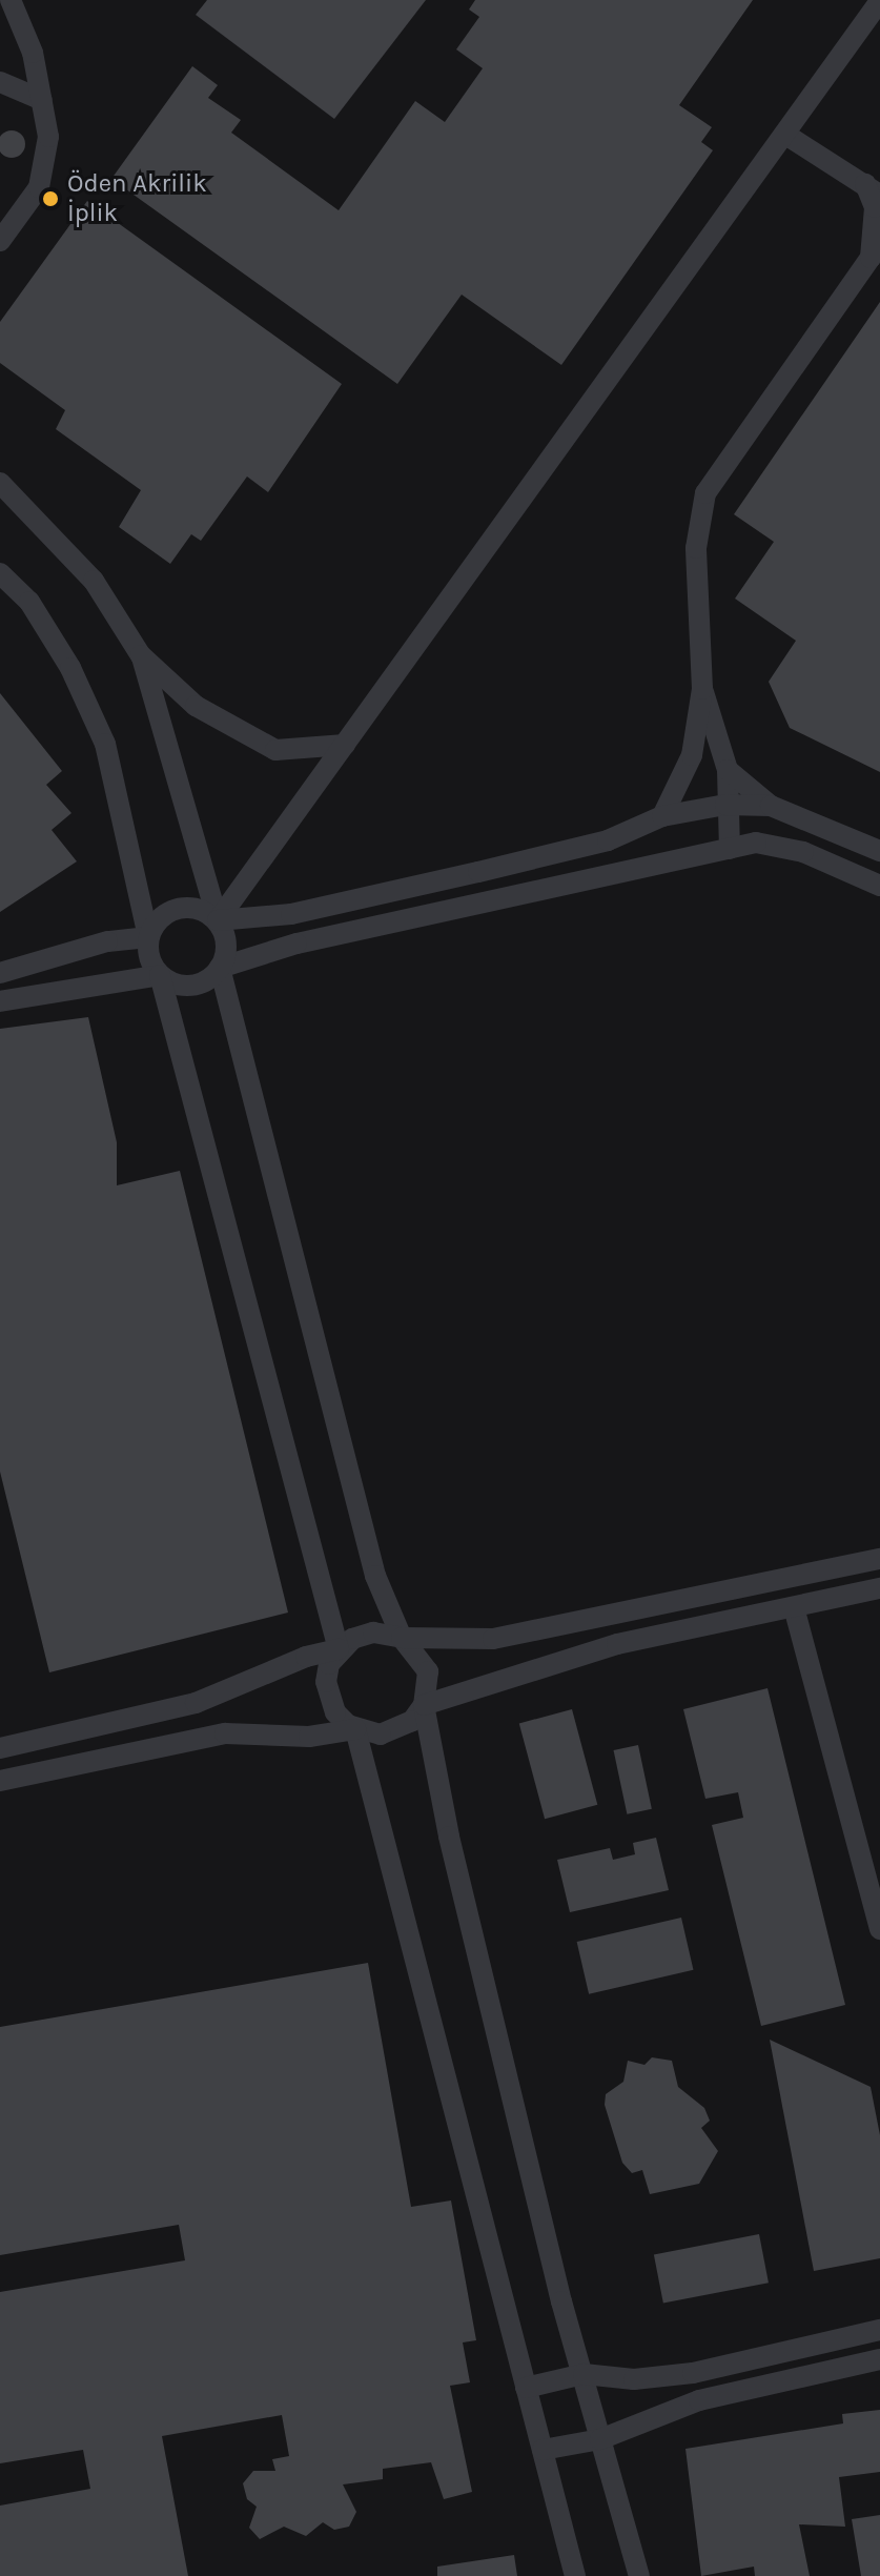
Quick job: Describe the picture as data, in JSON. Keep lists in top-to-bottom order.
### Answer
{
  "places": ["Öden Akrilik İplik"]
}
